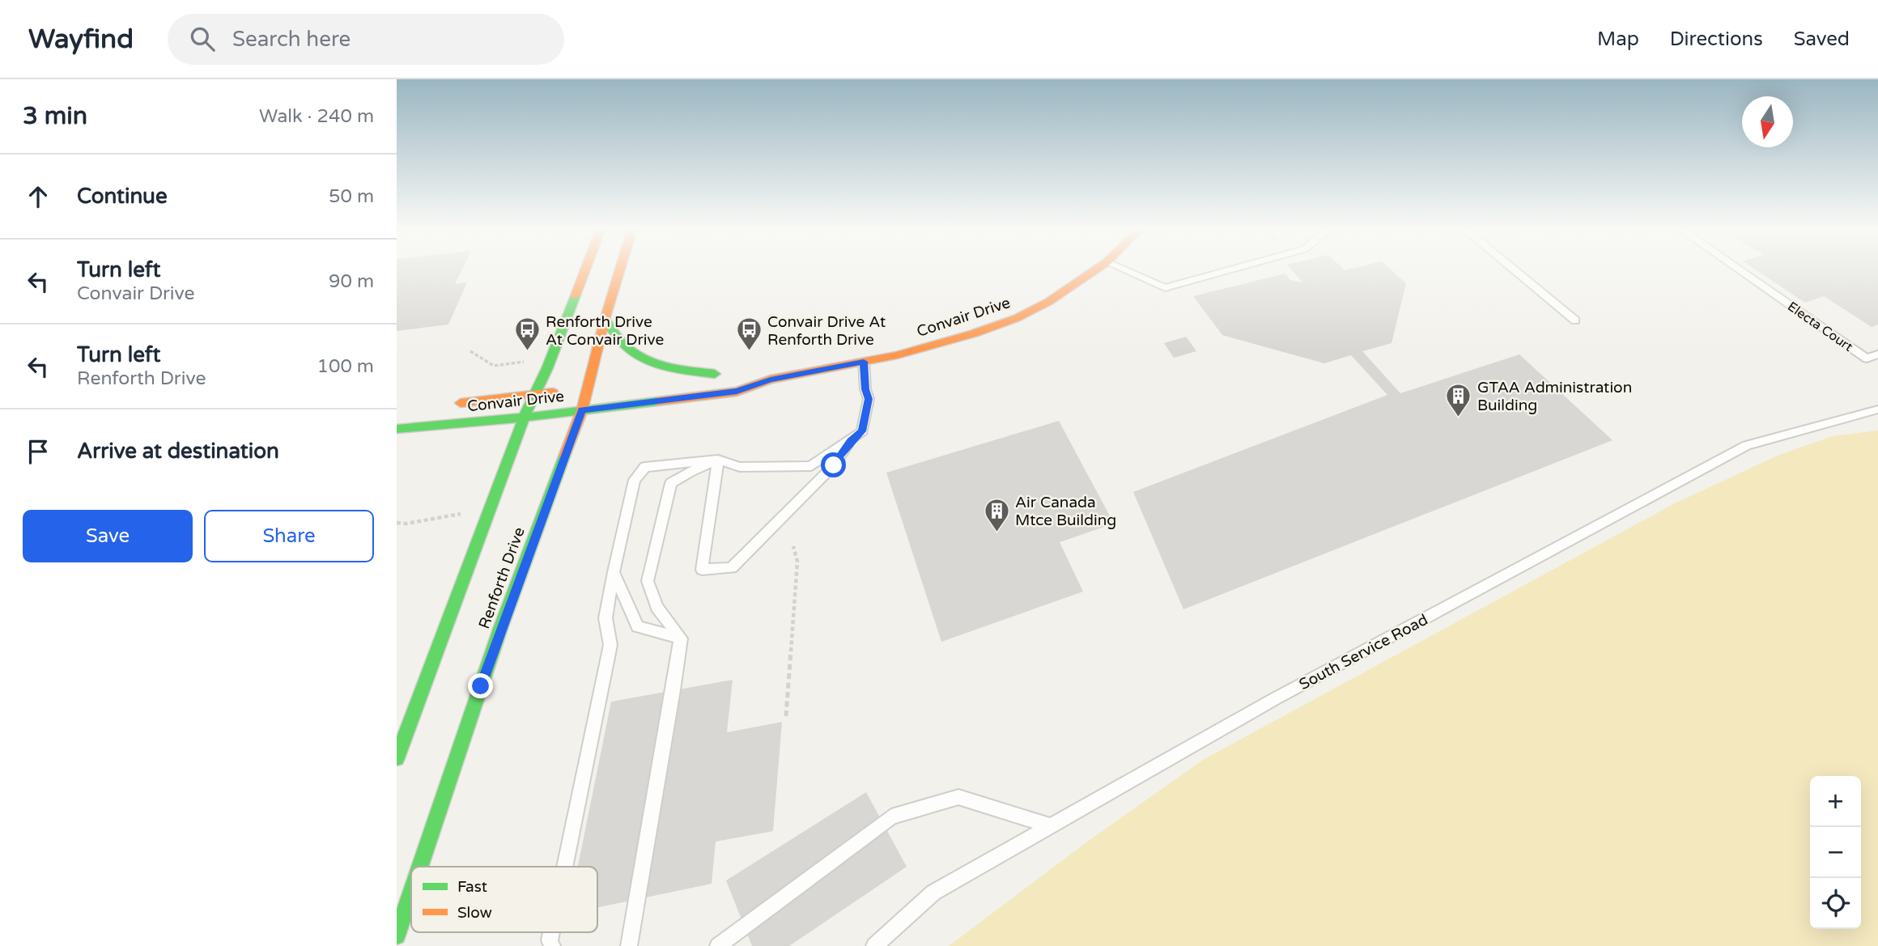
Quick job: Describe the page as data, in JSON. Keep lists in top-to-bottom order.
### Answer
{
  "streets": {
    "main road": ["Convair Drive", "Renforth Drive"],
    "lane": ["Electa Court", "South Service Road"]
  },
  "crossings": [
    ["Convair Drive", "Renforth Drive"]
  ],
  "places": {
    "bus stop": ["Renforth Drive At Convair Drive", "Convair Drive At Renforth Drive"],
    "building": ["GTAA Administration Building", "Air Canada Mtce Building"]
  },
  "legend": ["Fast", "Slow"],
  "north": "bottom",
  "page": {
    "header": "Wayfind",
    "search": "Search here",
    "nav": ["Map", "Directions", "Saved"],
    "heading": ["3 min", "Walk · 240 m"],
    "list": [
      ["Continue", "50 m"],
      ["Turn left", "Convair Drive", "90 m"],
      ["Turn left", "Renforth Drive", "100 m"],
      "Arrive at destination"
    ],
    "buttons": ["Save", "Share"],
    "map_buttons": ["+", "−"]
  }
}
